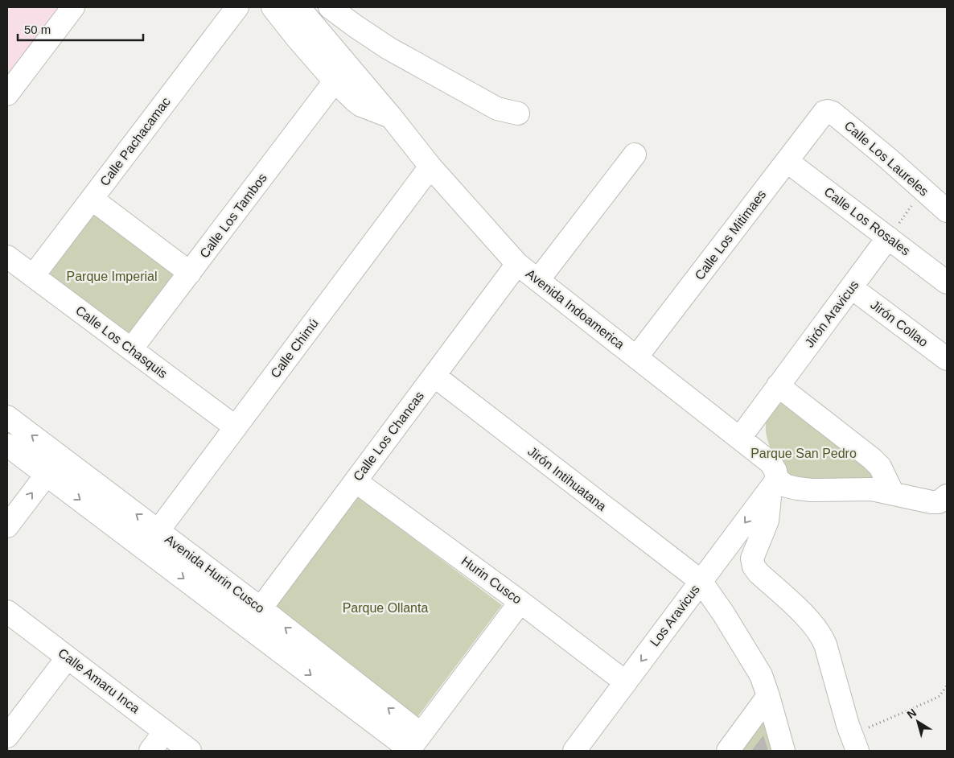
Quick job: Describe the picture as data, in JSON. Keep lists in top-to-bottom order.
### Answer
{
  "streets": {
    "street": [
      "Calle Pachacamac",
      "Calle Los Laureles",
      "Calle Los Tambos",
      "Calle Los Rosales",
      "Calle Los Mitimaes",
      "Avenida Indoamerica",
      "Jirón Aravicus",
      "Jirón Collao",
      "Calle Los Chasquis",
      "Calle Chimú",
      "Calle Los Chancas",
      "Jirón Intihuatana",
      "Avenida Hurin Cusco",
      "Hurin Cusco",
      "Los Aravicus",
      "Calle Amaru Inca"
    ]
  },
  "crossings": [
    ["Calle Pachacamac", "Calle Los Chasquis"],
    ["Calle Los Laureles", "Calle Los Mitimaes"],
    ["Calle Los Tambos", "Calle Los Chasquis"],
    ["Calle Los Rosales", "Calle Los Mitimaes"],
    ["Calle Los Rosales", "Jirón Aravicus"],
    ["Calle Los Mitimaes", "Avenida Indoamerica"],
    ["Avenida Indoamerica", "Jirón Aravicus"],
    ["Avenida Indoamerica", "Calle Chimú"],
    ["Avenida Indoamerica", "Calle Los Chancas"],
    ["Avenida Indoamerica", "Los Aravicus"],
    ["Jirón Aravicus", "Jirón Collao"],
    ["Calle Los Chasquis", "Calle Chimú"],
    ["Calle Chimú", "Avenida Hurin Cusco"],
    ["Calle Los Chancas", "Jirón Intihuatana"],
    ["Calle Los Chancas", "Avenida Hurin Cusco"],
    ["Calle Los Chancas", "Hurin Cusco"],
    ["Jirón Intihuatana", "Los Aravicus"],
    ["Hurin Cusco", "Los Aravicus"]
  ],
  "one_way": ["Los Aravicus"],
  "parks": ["Parque Imperial", "Parque San Pedro", "Parque Ollanta"],
  "scale_bar": "50 m",
  "north": "top left"
}
